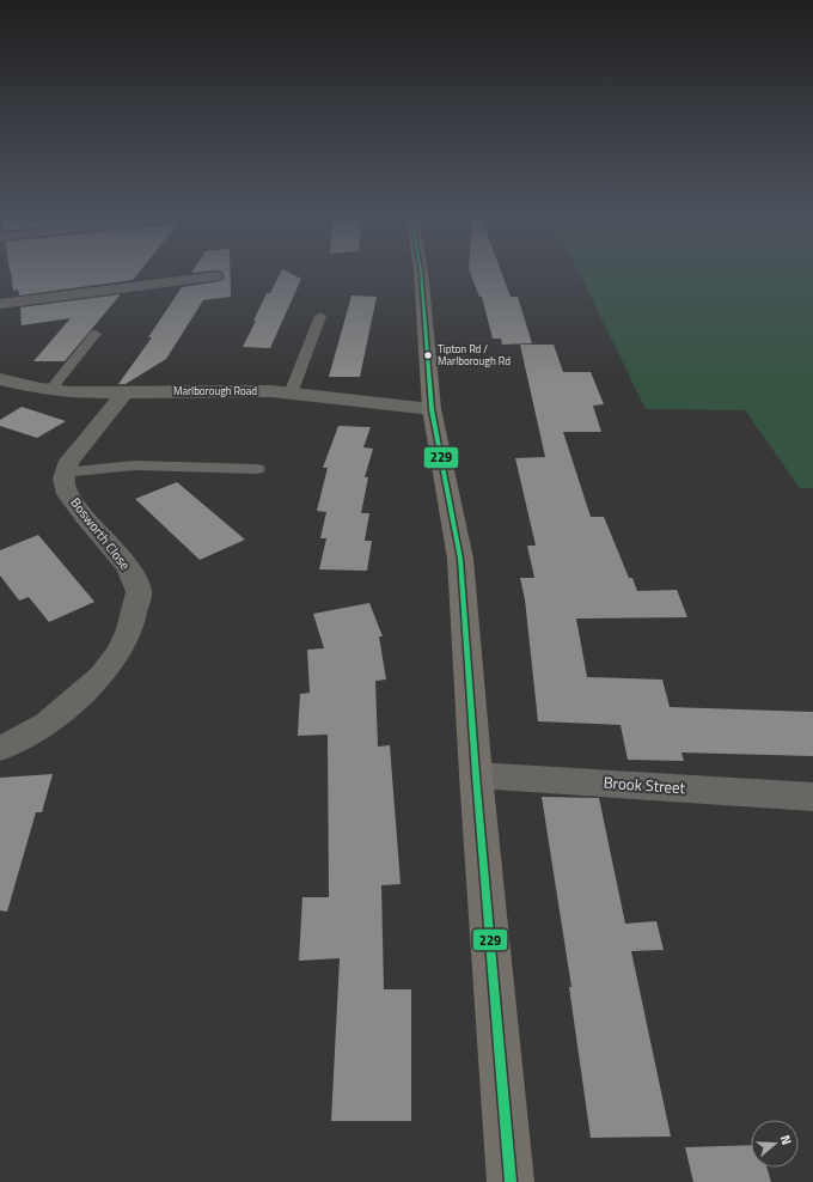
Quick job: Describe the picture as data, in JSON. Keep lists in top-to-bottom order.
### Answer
{
  "streets": {
    "street": ["Marlborough Road", "Bosworth Close", "Brook Street"]
  },
  "places": ["Tipton Rd / Marlborough Rd"],
  "lines": ["transit line 229"],
  "north": "right"
}
